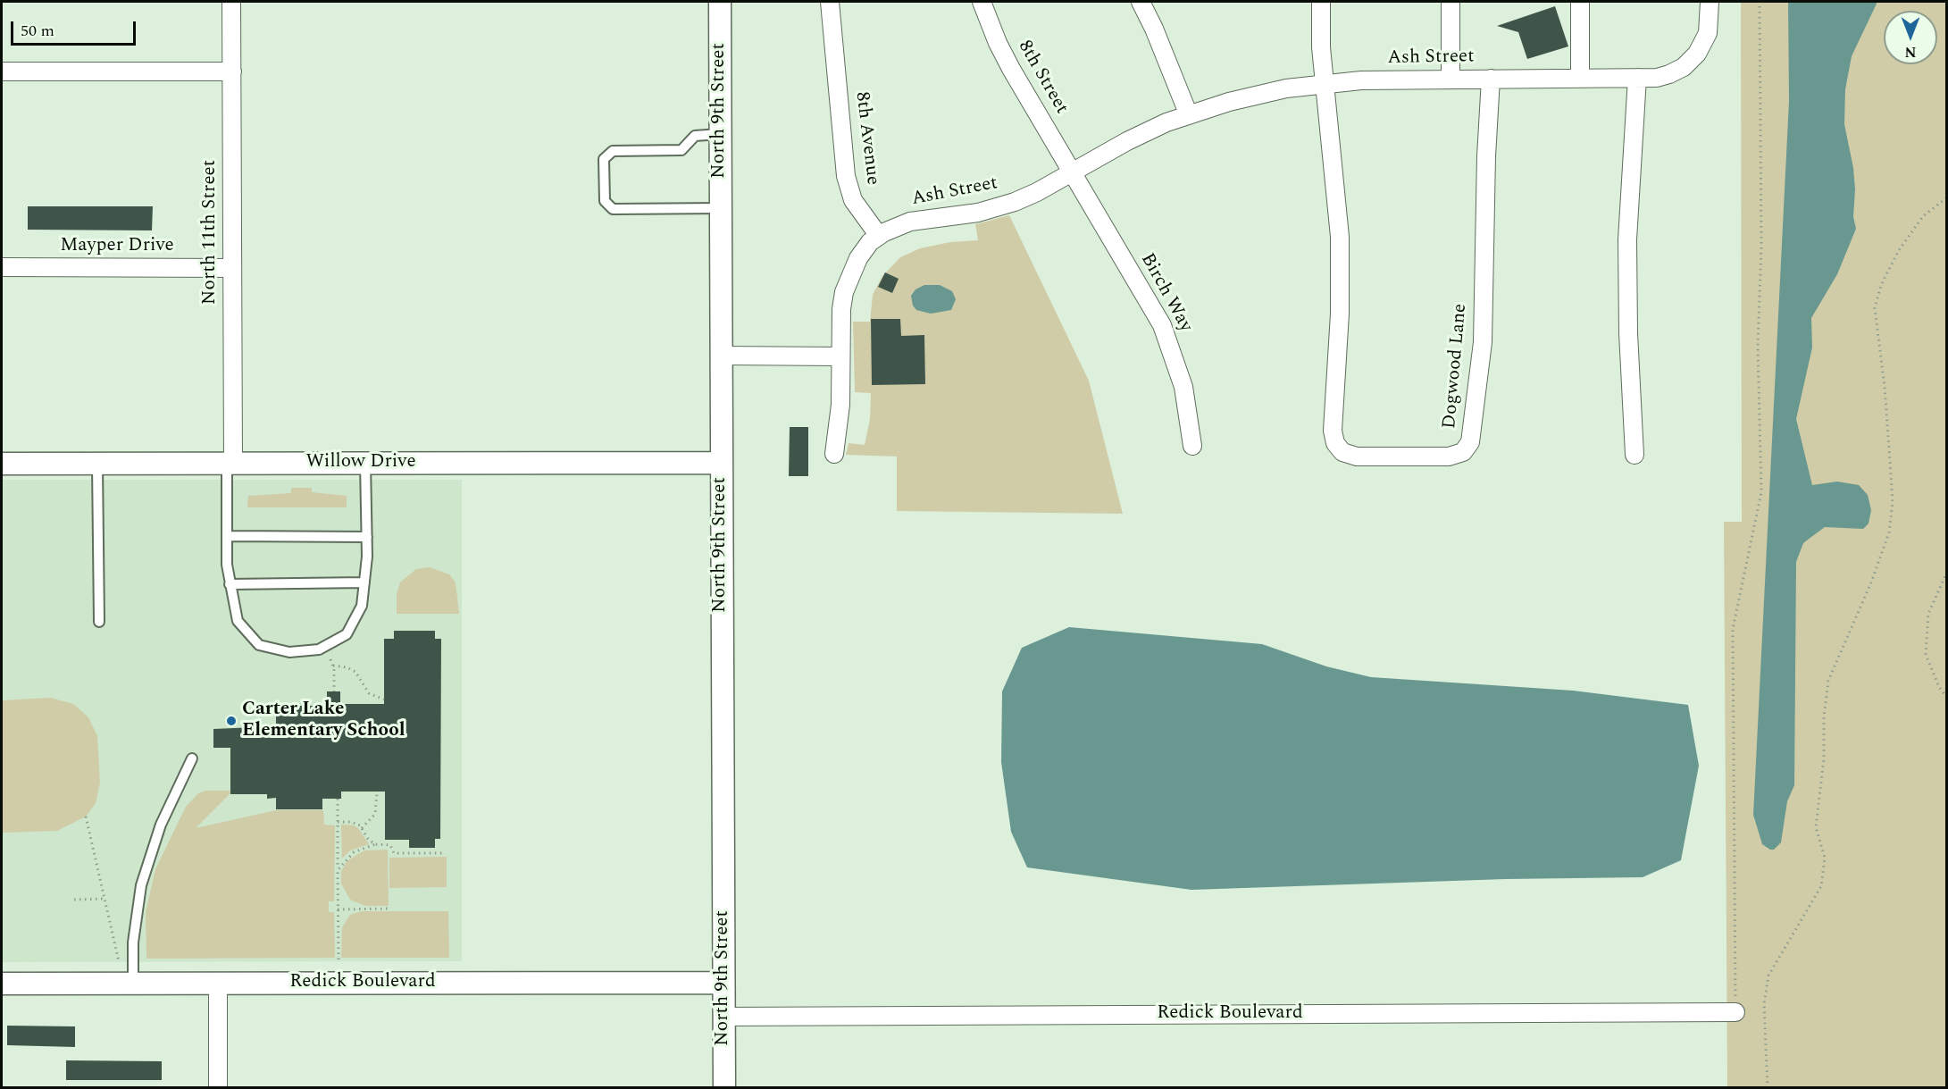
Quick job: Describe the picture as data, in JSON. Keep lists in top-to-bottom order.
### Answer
{
  "streets": {
    "street": [
      "Ash Street",
      "8th Street",
      "North 9th Street",
      "8th Avenue",
      "North 11th Street",
      "Mayper Drive",
      "Birch Way",
      "Dogwood Lane",
      "Willow Drive",
      "Redick Boulevard"
    ]
  },
  "crossings": [
    ["Ash Street", "8th Street"],
    ["Ash Street", "8th Avenue"],
    ["Ash Street", "Birch Way"],
    ["Ash Street", "Dogwood Lane"],
    ["8th Street", "Birch Way"],
    ["North 9th Street", "Willow Drive"],
    ["North 9th Street", "Redick Boulevard"],
    ["North 11th Street", "Mayper Drive"],
    ["North 11th Street", "Willow Drive"]
  ],
  "places": ["Carter Lake Elementary School"],
  "scale_bar": "50 m",
  "north": "bottom"
}
